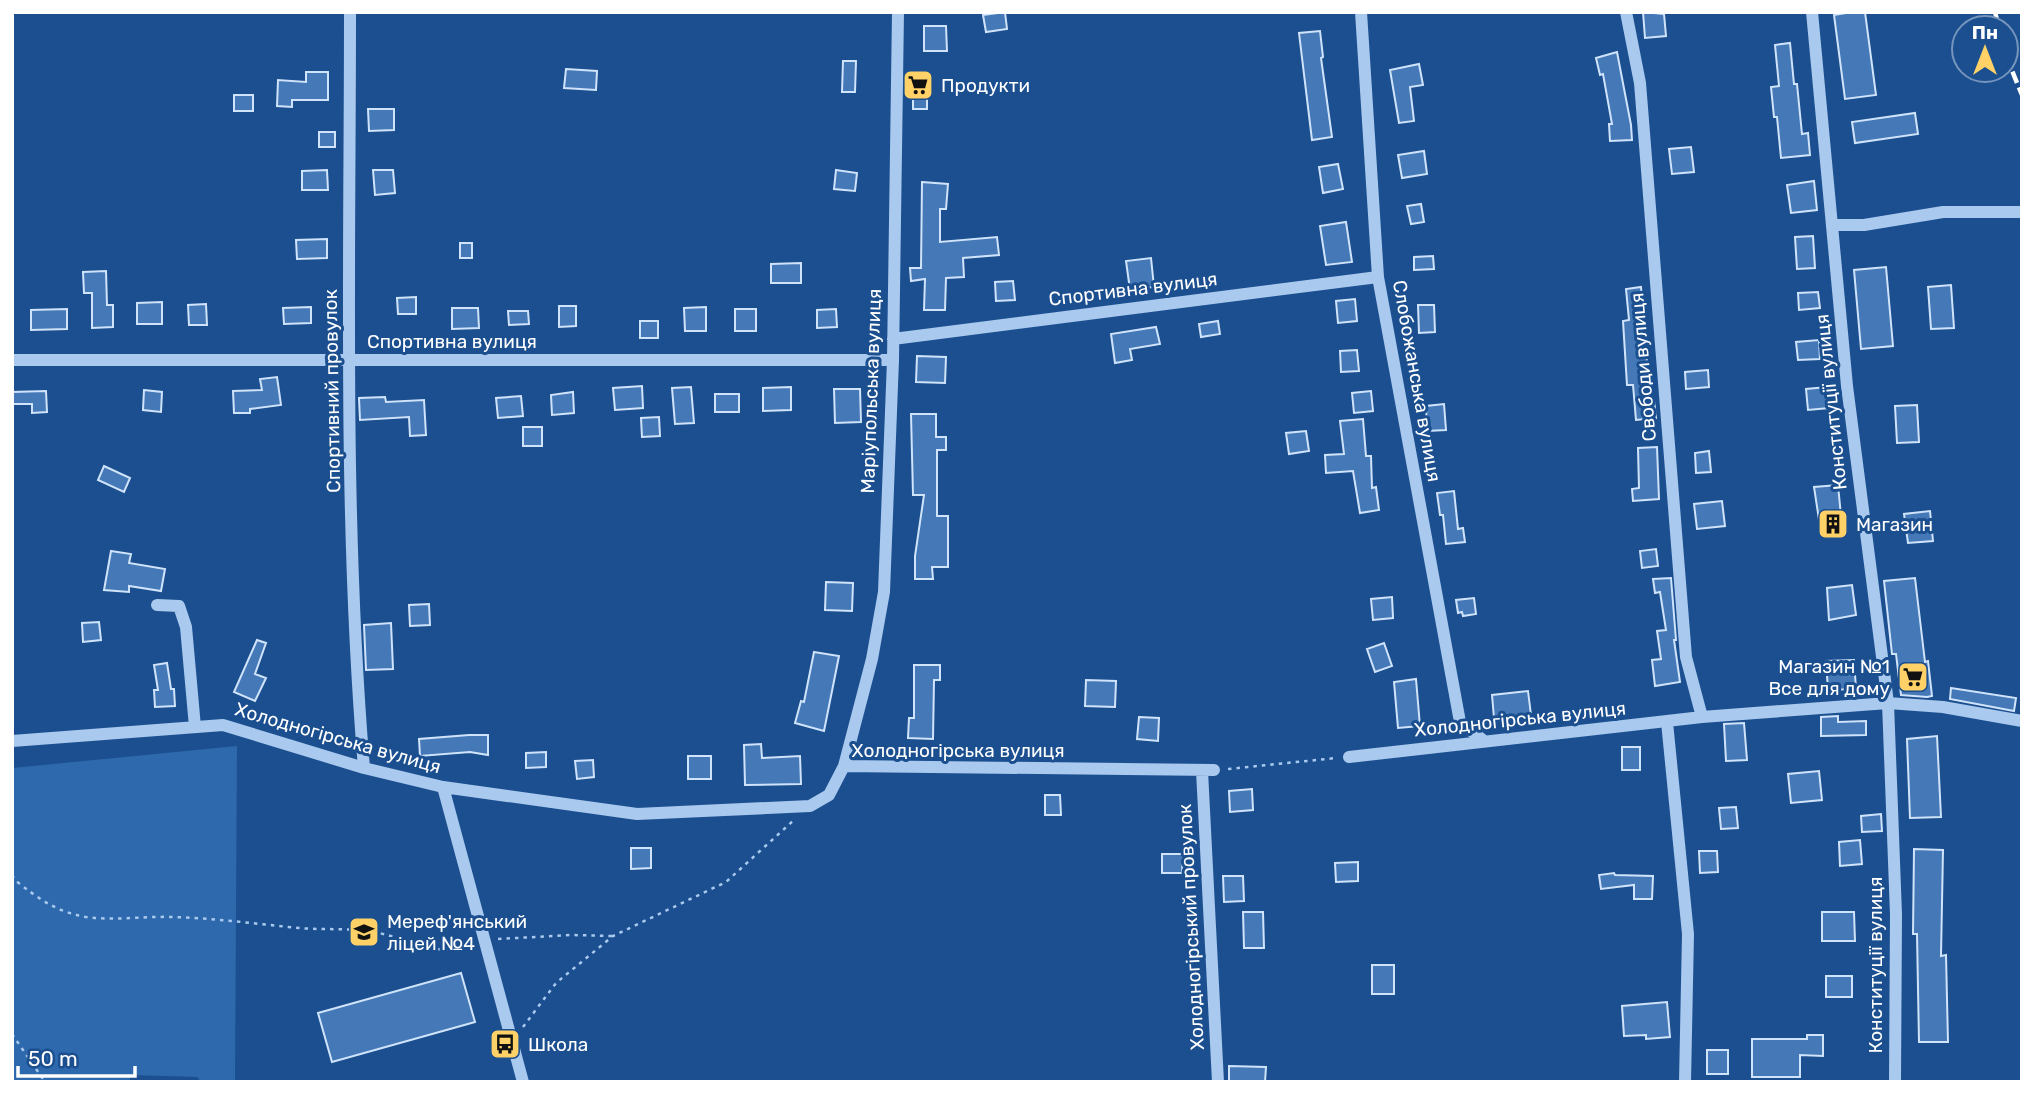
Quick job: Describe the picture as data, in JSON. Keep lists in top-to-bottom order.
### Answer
{
  "streets": {
    "street": [
      "Спортивна вулиця",
      "Свободи вулиця",
      "Слобожанська вулиця",
      "Спортивний провулок",
      "Маріупольська вулиця",
      "Конституції вулиця",
      "Холодногірська вулиця",
      "Холодногірський провулок"
    ]
  },
  "crossings": [
    ["Спортивна вулиця", "Слобожанська вулиця"],
    ["Спортивна вулиця", "Спортивний провулок"],
    ["Спортивна вулиця", "Маріупольська вулиця"],
    ["Свободи вулиця", "Холодногірська вулиця"],
    ["Слобожанська вулиця", "Холодногірська вулиця"],
    ["Спортивний провулок", "Холодногірська вулиця"],
    ["Маріупольська вулиця", "Холодногірська вулиця"],
    ["Конституції вулиця", "Холодногірська вулиця"],
    ["Холодногірська вулиця", "Холодногірський провулок"]
  ],
  "places": {
    "supermarket": ["Продукти", "Магазин №1 Все для дому"],
    "building": ["Магазин"],
    "school or university": ["Мереф'янський ліцей №4"],
    "bus stop": ["Школа"]
  },
  "scale_bar": "50 m",
  "north": "top"
}
